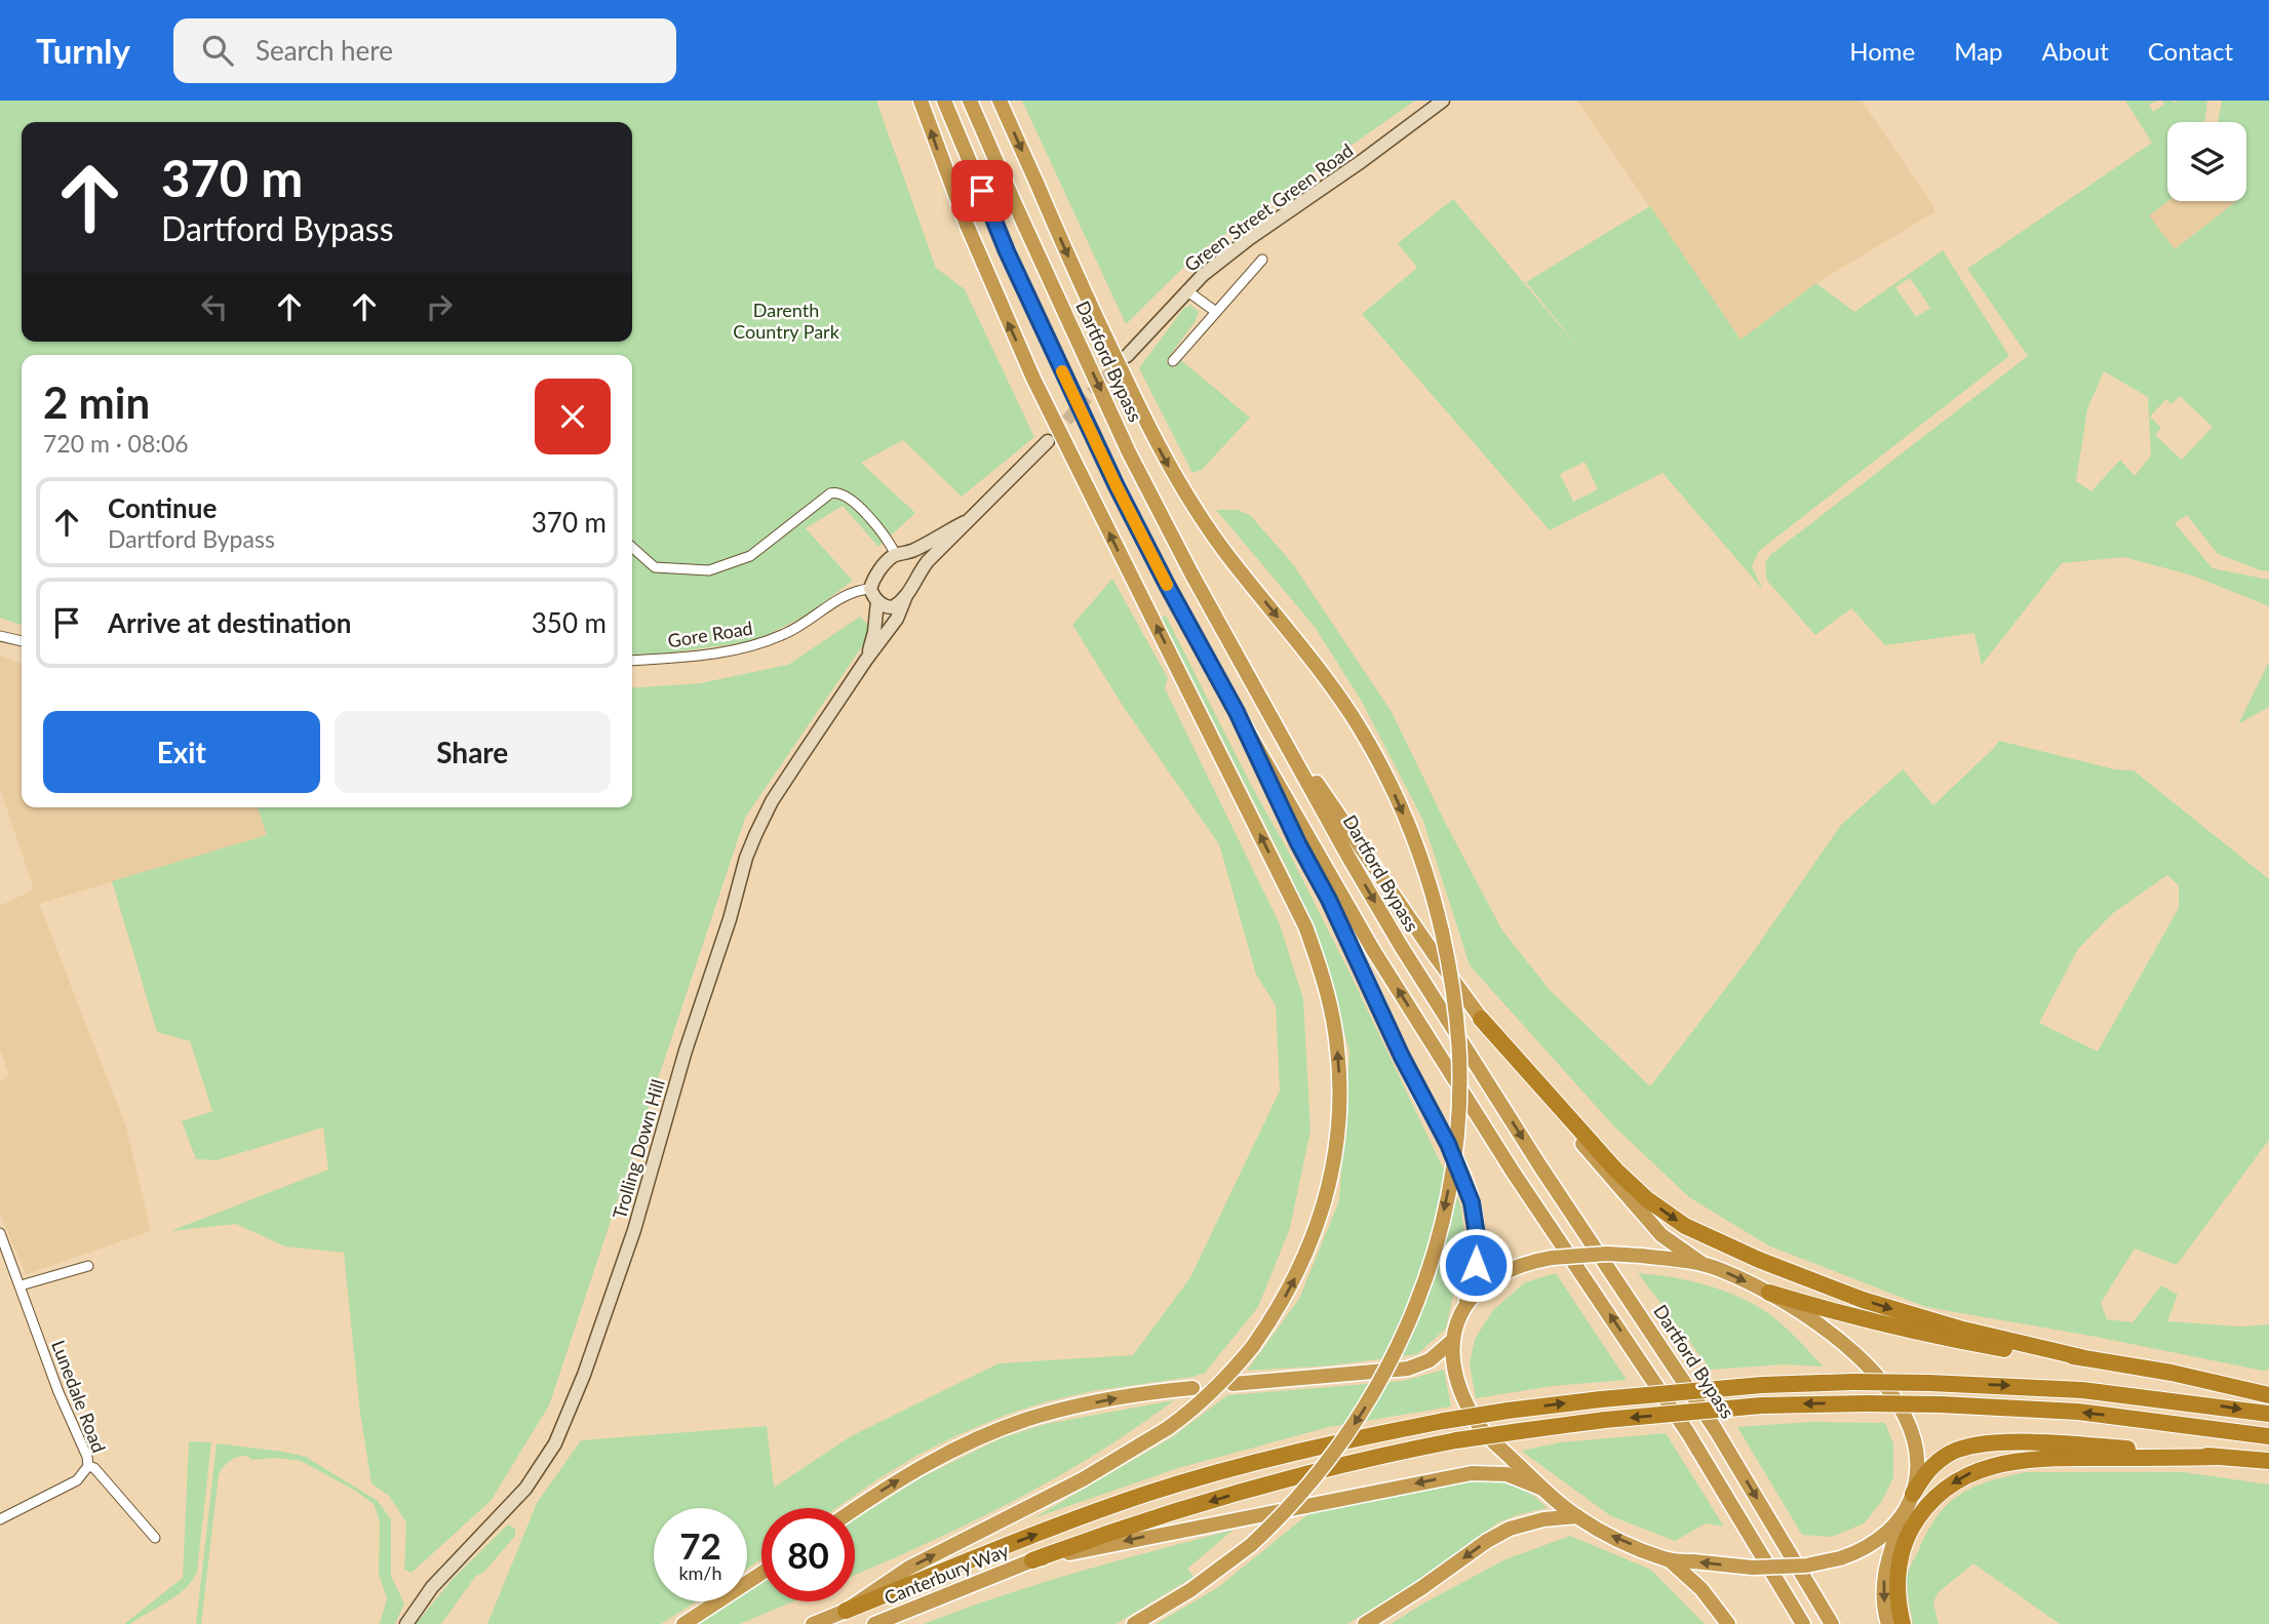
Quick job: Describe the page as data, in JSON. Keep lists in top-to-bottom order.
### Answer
{
  "streets": {
    "highway": ["Dartford Bypass", "Canterbury Way"],
    "main road": ["Green Street Green Road", "Trolling Down Hill"],
    "street": ["Gore Road", "Lunedale Road"]
  },
  "crossings": [
    ["Gore Road", "Trolling Down Hill"]
  ],
  "parks": ["Darenth Country Park"],
  "page": {
    "header": "Turnly",
    "search": "Search here",
    "nav": [
      "Home",
      "Map",
      "About",
      "Contact"
    ],
    "turn": ["370 m", "Dartford Bypass"],
    "heading": ["2 min", "720 m · 08:06"],
    "list": [
      {
        "name": "Continue",
        "note": "Dartford Bypass",
        "value": "370 m"
      },
      {
        "name": "Arrive at destination",
        "value": "350 m"
      }
    ],
    "buttons": ["Exit", "Share"],
    "speed": "72 km/h",
    "limit": "80"
  }
}
